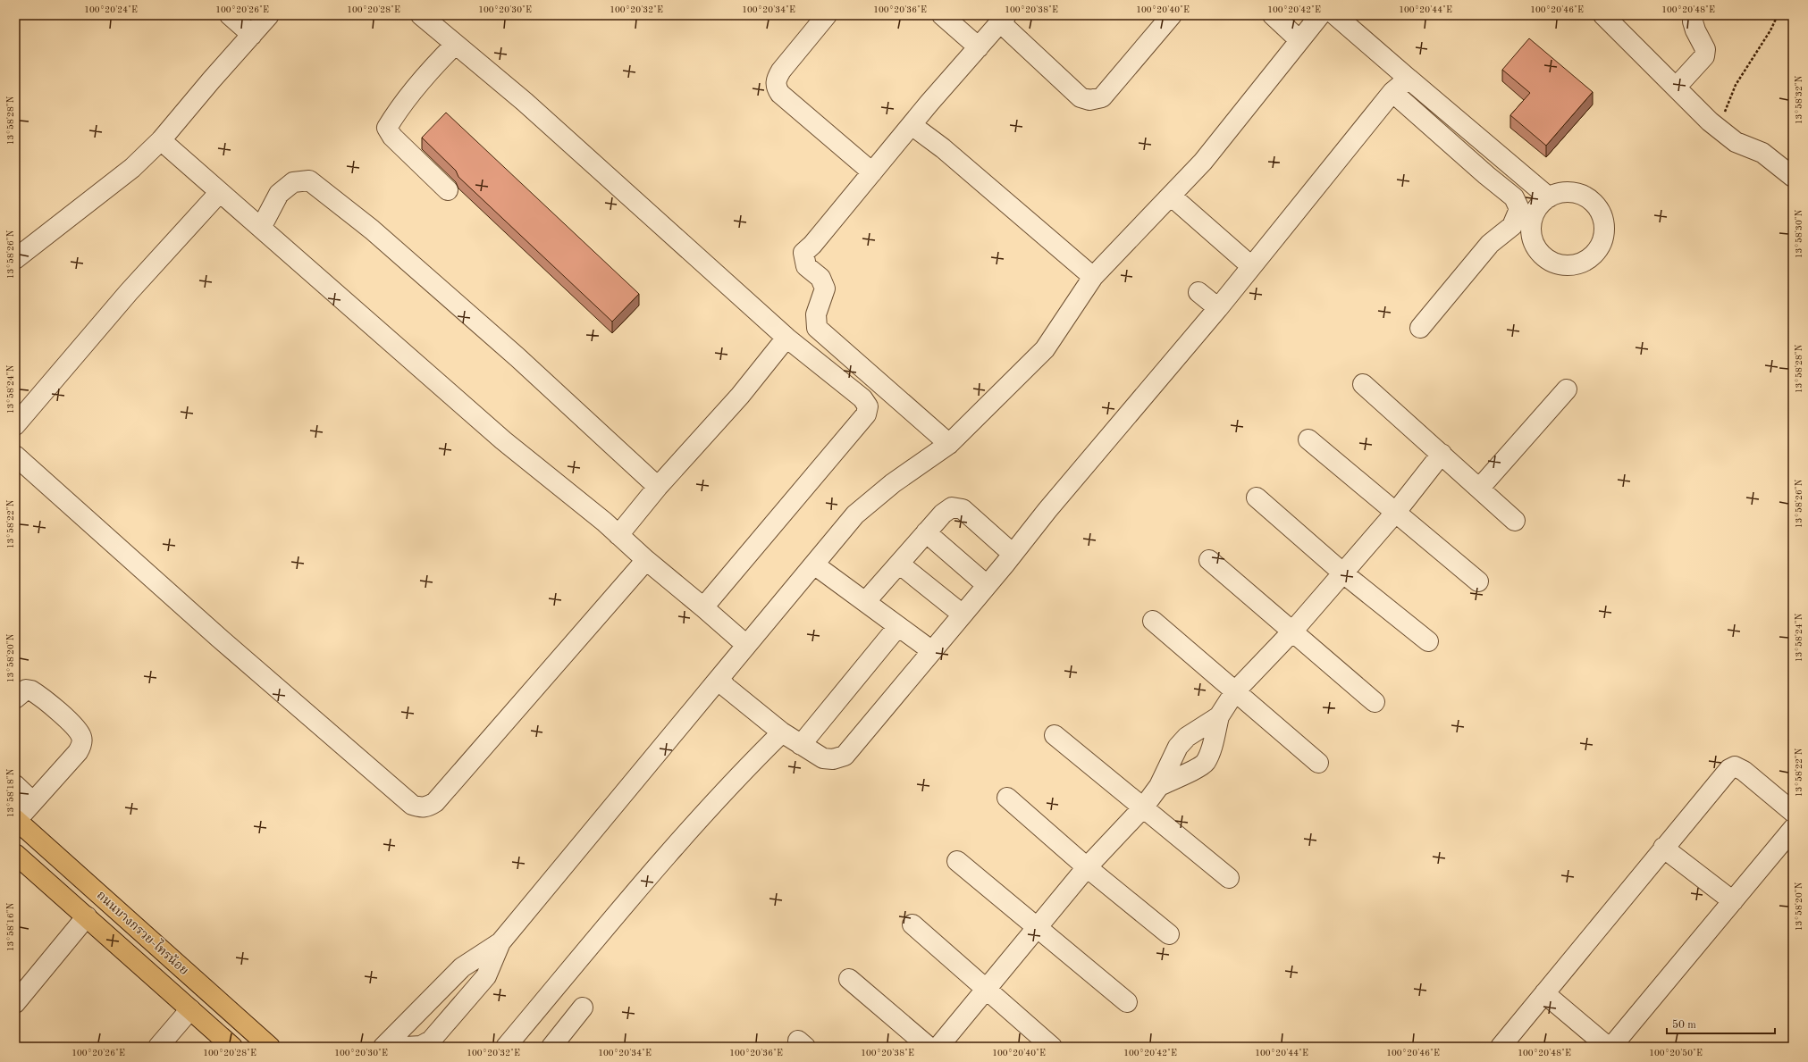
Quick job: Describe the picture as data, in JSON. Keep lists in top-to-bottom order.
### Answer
{
  "streets": {
    "main road": ["ถนนบางกรวย-ไทรน้อย"]
  },
  "scale_bar": "50 m",
  "coordinates": [
    "100°20'24\"E",
    "100°20'26\"E",
    "100°20'28\"E",
    "100°20'30\"E",
    "100°20'32\"E",
    "100°20'34\"E",
    "100°20'36\"E",
    "100°20'38\"E",
    "100°20'40\"E",
    "100°20'42\"E",
    "100°20'44\"E",
    "100°20'46\"E",
    "100°20'48\"E",
    "13°58'32\"N",
    "13°58'28\"N",
    "13°58'30\"N",
    "13°58'26\"N",
    "13°58'24\"N",
    "13°58'22\"N",
    "13°58'20\"N",
    "13°58'18\"N",
    "13°58'16\"N",
    "100°20'50\"E"
  ]
}
